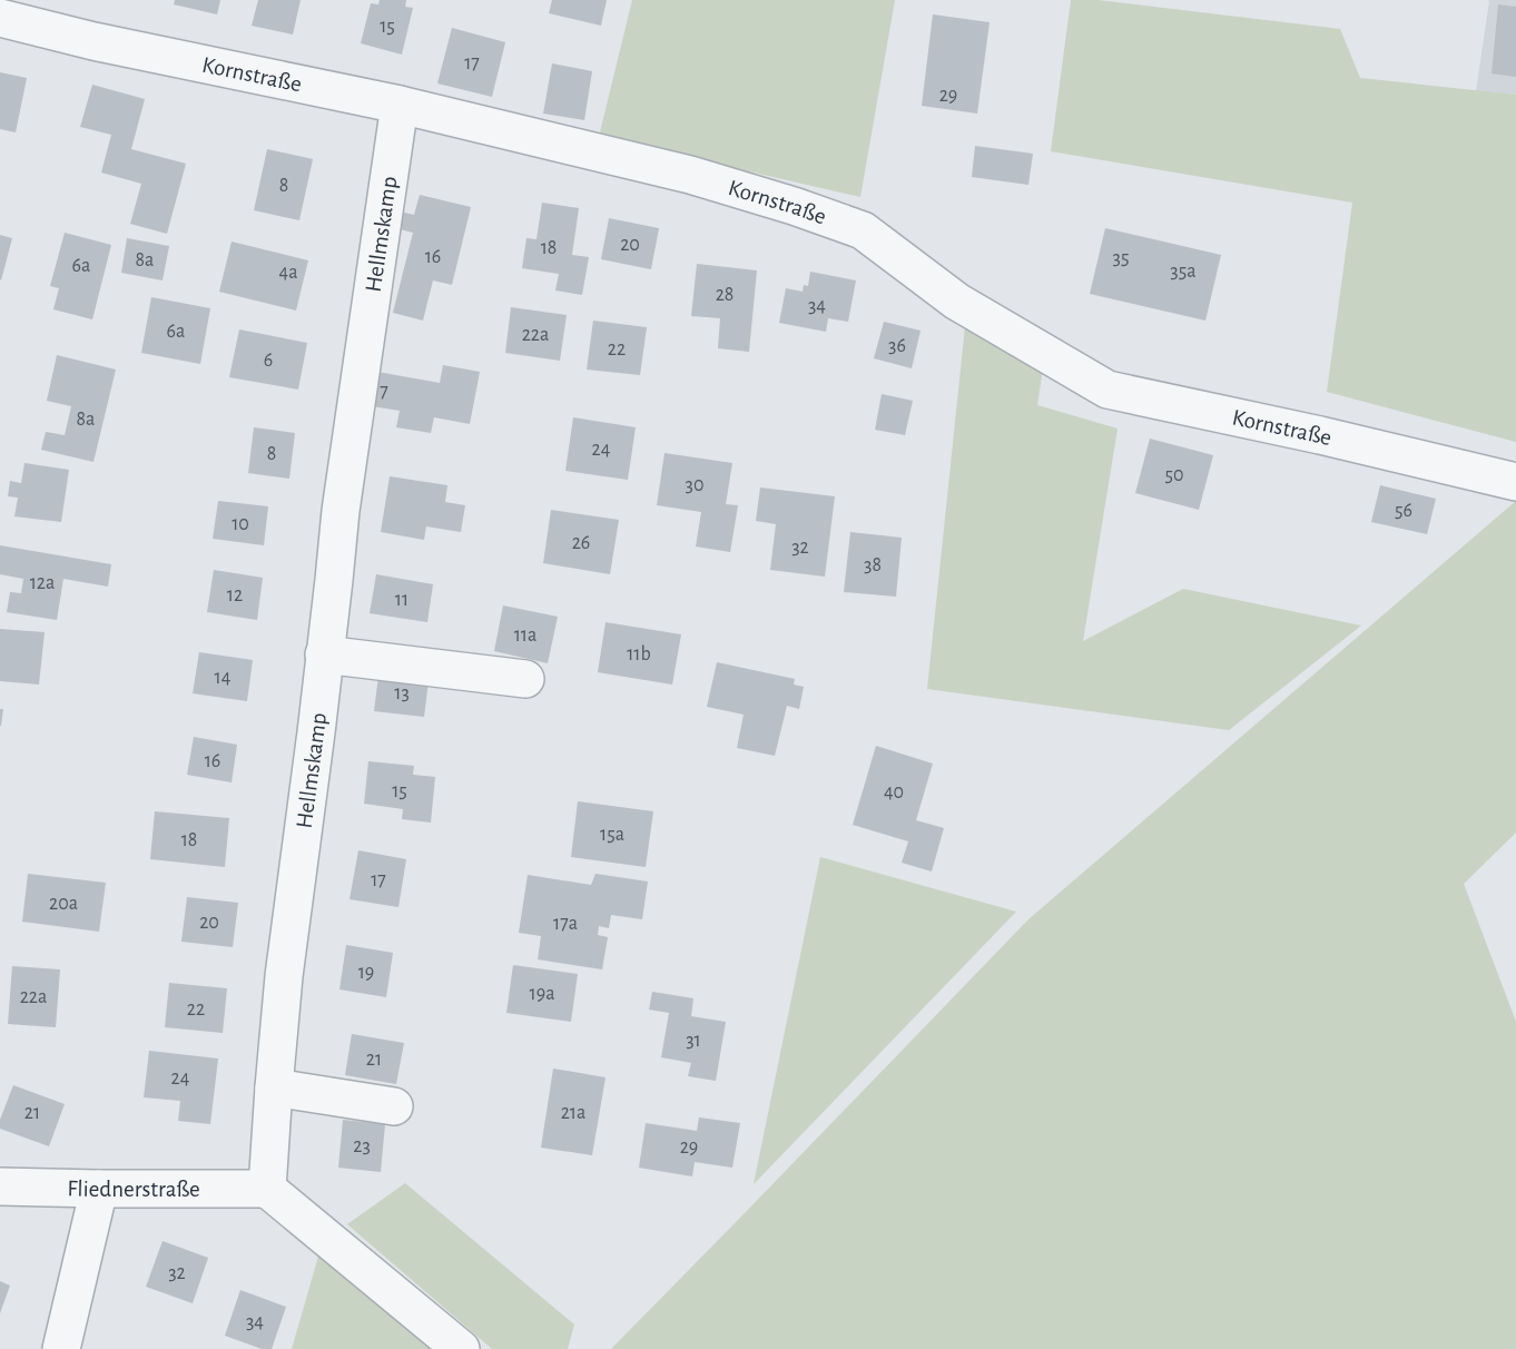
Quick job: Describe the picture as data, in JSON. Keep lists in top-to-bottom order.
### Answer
{
  "streets": {
    "street": ["Kornstraße", "Hellmskamp", "Fliednerstraße"]
  },
  "crossings": [
    ["Kornstraße", "Hellmskamp"],
    ["Hellmskamp", "Fliednerstraße"]
  ],
  "house_numbers": [
    "15",
    "17",
    "29",
    "8",
    "20",
    "18",
    "16",
    "35",
    "8a",
    "6a",
    "35a",
    "4a",
    "28",
    "34",
    "6a",
    "22a",
    "36",
    "22",
    "6",
    "7",
    "8a",
    "24",
    "8",
    "50",
    "30",
    "56",
    "10",
    "26",
    "32",
    "38",
    "12a",
    "12",
    "11",
    "11a",
    "11b",
    "14",
    "13",
    "16",
    "15",
    "40",
    "15a",
    "18",
    "17",
    "20a",
    "20",
    "17a",
    "19",
    "19a",
    "22a",
    "22",
    "31",
    "21",
    "24",
    "21",
    "21a",
    "23",
    "29",
    "32",
    "34"
  ]
}
